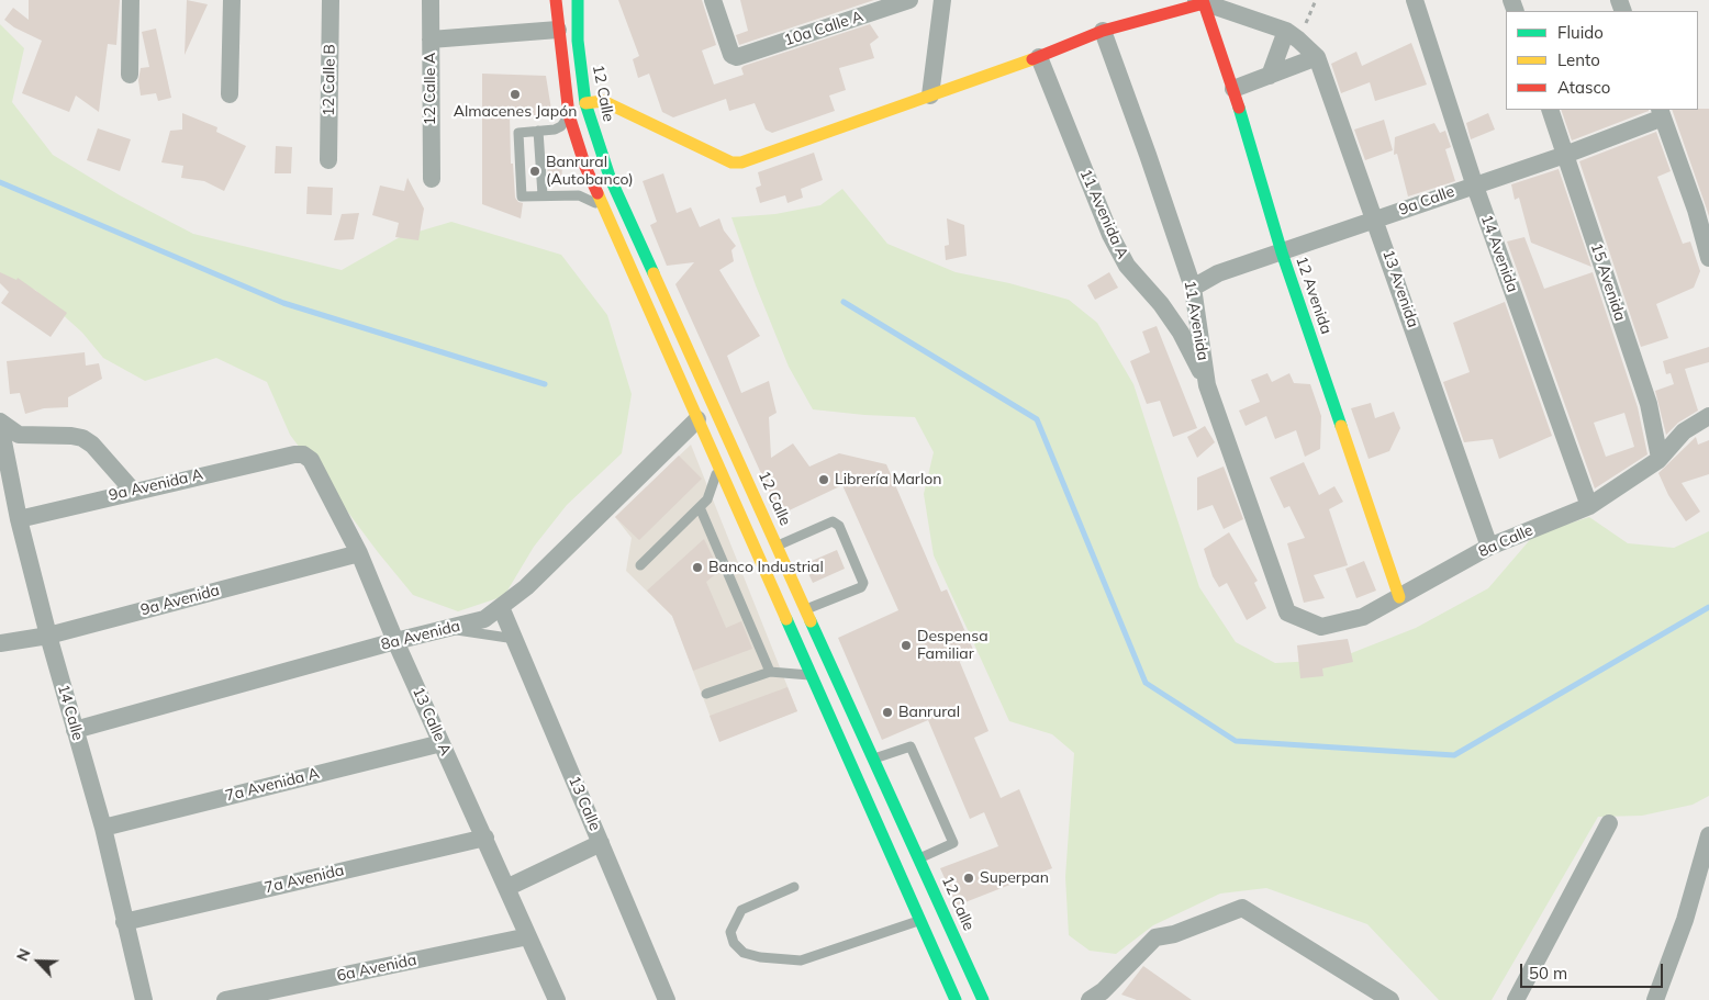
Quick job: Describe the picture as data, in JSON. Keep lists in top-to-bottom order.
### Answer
{
  "streets": {
    "main road": ["12 Calle", "12 Avenida"],
    "street": [
      "10a Calle A",
      "12 Calle B",
      "12 Calle A",
      "9a Calle",
      "11 Avenida A",
      "14 Avenida",
      "15 Avenida",
      "13 Avenida",
      "11 Avenida",
      "9a Avenida A",
      "8a Calle",
      "9a Avenida",
      "8a Avenida",
      "14 Calle",
      "13 Calle A",
      "7a Avenida A",
      "13 Calle",
      "7a Avenida",
      "6a Avenida"
    ]
  },
  "crossings": [
    ["9a Calle", "14 Avenida"],
    ["9a Calle", "15 Avenida"],
    ["9a Calle", "13 Avenida"],
    ["9a Calle", "12 Avenida"],
    ["9a Calle", "11 Avenida"],
    ["11 Avenida A", "11 Avenida"],
    ["14 Avenida", "8a Calle"],
    ["15 Avenida", "8a Calle"],
    ["13 Avenida", "12 Avenida"],
    ["13 Avenida", "8a Calle"],
    ["12 Avenida", "8a Calle"],
    ["11 Avenida", "8a Calle"],
    ["9a Avenida A", "14 Calle"],
    ["9a Avenida A", "13 Calle A"],
    ["9a Avenida", "14 Calle"],
    ["9a Avenida", "13 Calle A"],
    ["8a Avenida", "14 Calle"],
    ["8a Avenida", "13 Calle A"],
    ["8a Avenida", "13 Calle"],
    ["14 Calle", "7a Avenida A"],
    ["14 Calle", "7a Avenida"],
    ["13 Calle A", "7a Avenida A"],
    ["13 Calle A", "7a Avenida"],
    ["13 Calle A", "6a Avenida"]
  ],
  "places": [
    "Almacenes Japón",
    "Banrural (Autobanco)",
    "Librería Marlon",
    "Banco Industrial",
    "Despensa Familiar",
    "Banrural",
    "Superpan"
  ],
  "legend": ["Fluido", "Lento", "Atasco"],
  "scale_bar": "50 m",
  "north": "top left"
}
